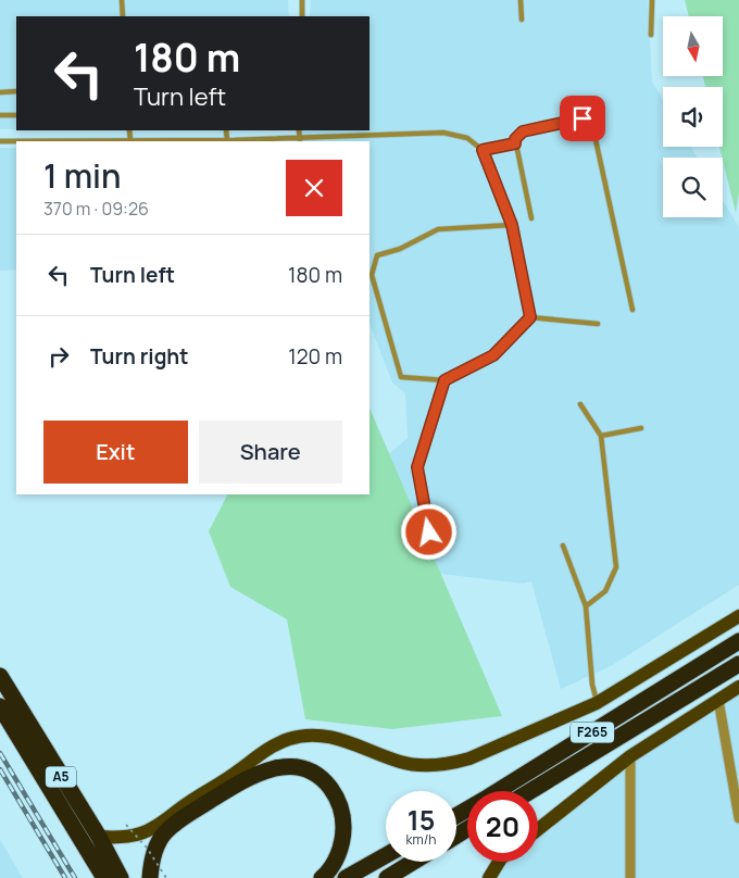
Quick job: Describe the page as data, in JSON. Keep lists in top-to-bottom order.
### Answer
{
  "streets": {
    "highway": ["F265", "A5"]
  },
  "north": "bottom",
  "page": {
    "turn": ["180 m", "Turn left"],
    "heading": ["1 min", "370 m · 09:26"],
    "list": [
      {
        "name": "Turn left",
        "value": "180 m"
      },
      {
        "name": "Turn right",
        "value": "120 m"
      }
    ],
    "buttons": ["Exit", "Share"],
    "speed": "15 km/h",
    "limit": "20"
  }
}
